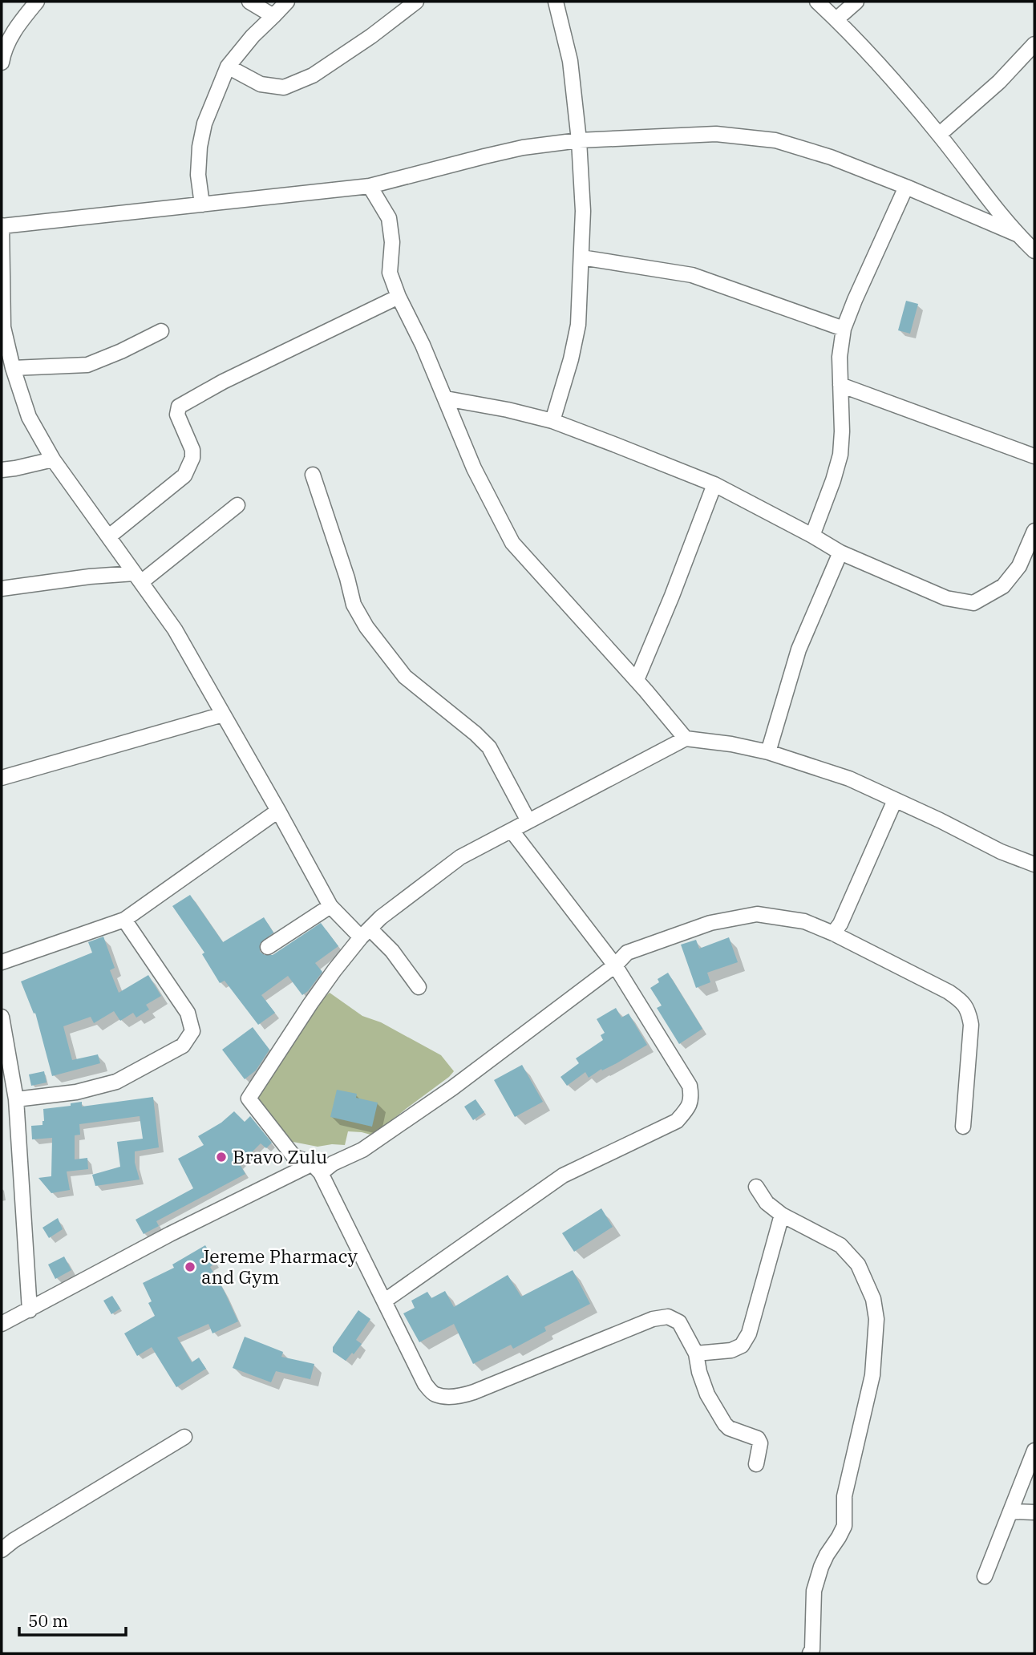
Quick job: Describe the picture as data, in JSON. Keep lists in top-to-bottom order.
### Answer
{
  "places": ["Bravo Zulu", "Jereme Pharmacy and Gym"],
  "scale_bar": "50 m"
}
